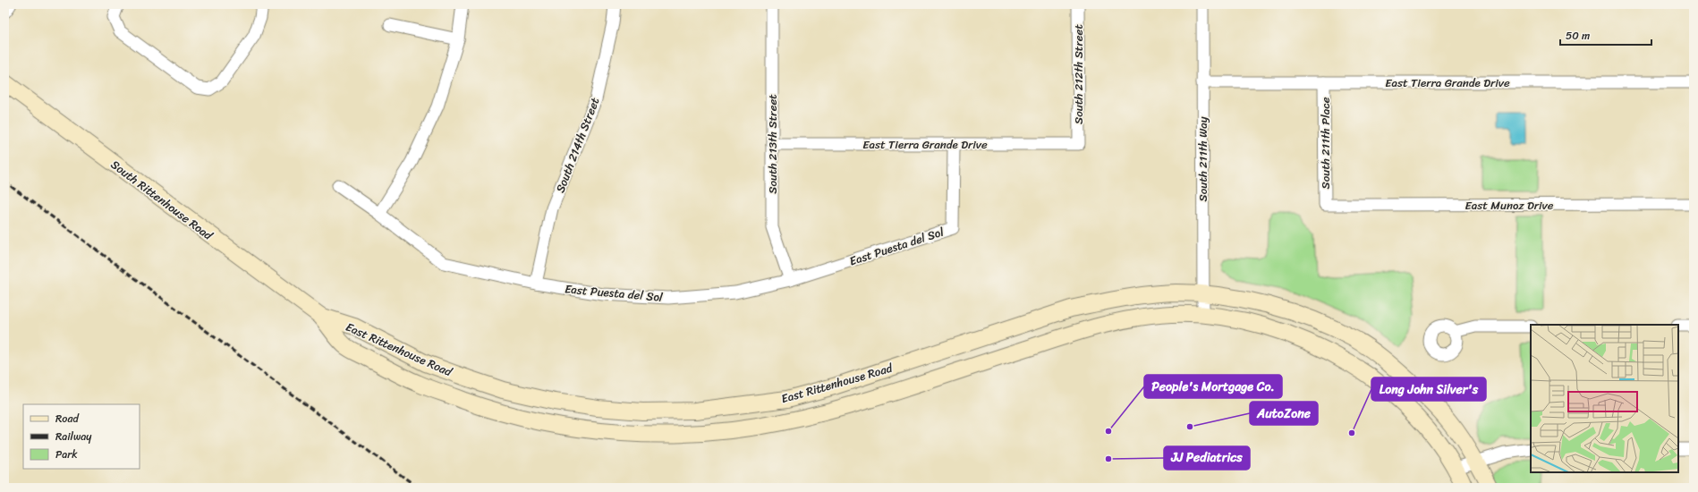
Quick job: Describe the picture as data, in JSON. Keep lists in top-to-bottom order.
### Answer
{
  "streets": {
    "main road": ["South Rittenhouse Road", "East Rittenhouse Road"],
    "street": [
      "South 212th Street",
      "East Tierra Grande Drive",
      "South 211th Place",
      "South 213th Street",
      "South 214th Street",
      "South 211th Way",
      "East Munoz Drive",
      "East Puesta del Sol"
    ]
  },
  "crossings": [
    ["South 212th Street", "East Tierra Grande Drive"],
    ["East Tierra Grande Drive", "South 211th Place"],
    ["East Tierra Grande Drive", "South 213th Street"],
    ["East Tierra Grande Drive", "South 211th Way"],
    ["East Tierra Grande Drive", "East Puesta del Sol"],
    ["South 211th Place", "East Munoz Drive"],
    ["South 213th Street", "East Puesta del Sol"],
    ["South 214th Street", "East Puesta del Sol"],
    ["South 211th Way", "East Rittenhouse Road"],
    ["South Rittenhouse Road", "East Rittenhouse Road"]
  ],
  "places": [
    "AutoZone",
    "People's Mortgage Co.",
    "Long John Silver's",
    "JJ Pediatrics"
  ],
  "legend": ["Road", "Railway", "Park"],
  "scale_bar": "50 m"
}
